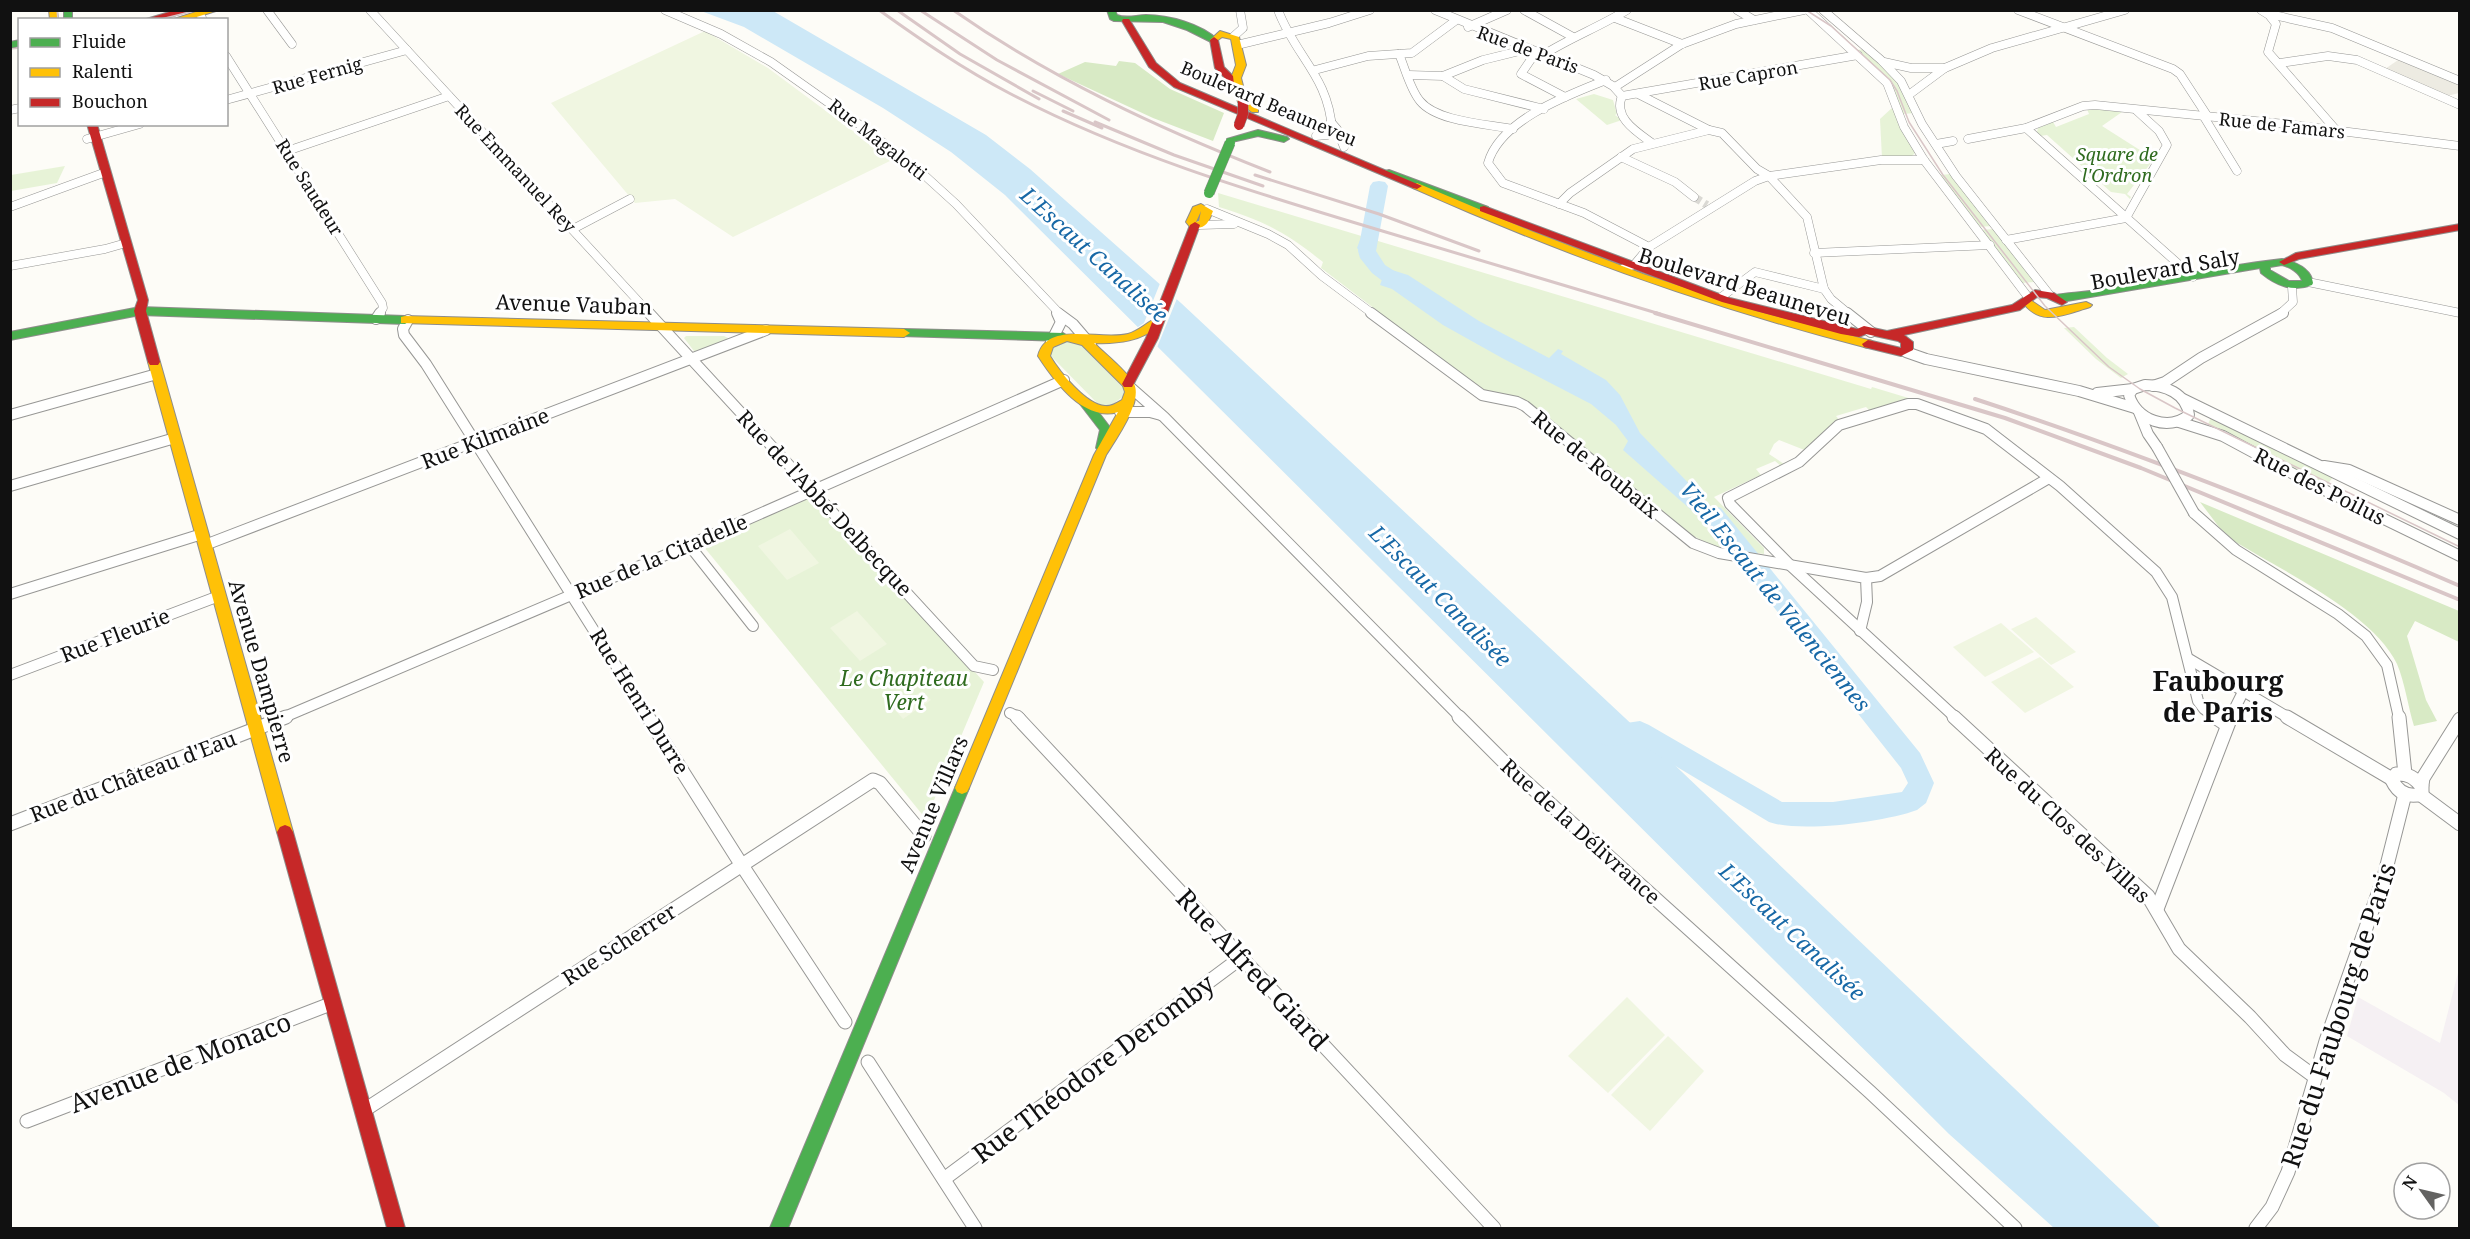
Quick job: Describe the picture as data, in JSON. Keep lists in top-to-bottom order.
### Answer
{
  "streets": {
    "main road": [
      "Boulevard Beauneveu",
      "Boulevard Saly",
      "Avenue Vauban",
      "Avenue Dampierre",
      "Avenue Villars"
    ],
    "street": [
      "Rue de Paris",
      "Rue Fernig",
      "Rue Capron",
      "Rue de Famars",
      "Rue Magalotti",
      "Rue Emmanuel Rey",
      "Rue Saudeur",
      "Rue Kilmaine",
      "Rue de Roubaix",
      "Rue des Poilus",
      "Rue de l'Abbé Delbecque",
      "Rue de la Citadelle",
      "Rue Fleurie",
      "Rue Henri Durre",
      "Rue du Château d'Eau",
      "Rue du Clos des Villas",
      "Rue de la Délivrance",
      "Rue Scherrer",
      "Rue Alfred Giard",
      "Rue du Faubourg de Paris",
      "Avenue de Monaco",
      "Rue Théodore Deromby"
    ]
  },
  "crossings": [
    ["Rue de Paris", "Rue Capron"],
    ["Rue Fernig", "Rue Emmanuel Rey"],
    ["Rue Fernig", "Rue Saudeur"],
    ["Rue Magalotti", "Avenue Vauban"],
    ["Rue Emmanuel Rey", "Avenue Vauban"],
    ["Rue Emmanuel Rey", "Rue de l'Abbé Delbecque"],
    ["Rue Saudeur", "Avenue Vauban"],
    ["Avenue Vauban", "Rue Kilmaine"],
    ["Avenue Vauban", "Rue de l'Abbé Delbecque"],
    ["Avenue Vauban", "Rue de la Citadelle"],
    ["Avenue Vauban", "Avenue Dampierre"],
    ["Avenue Vauban", "Rue Henri Durre"],
    ["Avenue Vauban", "Avenue Villars"],
    ["Rue Kilmaine", "Rue de l'Abbé Delbecque"],
    ["Rue Kilmaine", "Avenue Dampierre"],
    ["Rue Kilmaine", "Rue Henri Durre"],
    ["Rue de Roubaix", "Rue du Clos des Villas"],
    ["Rue de l'Abbé Delbecque", "Rue de la Citadelle"],
    ["Rue de la Citadelle", "Avenue Dampierre"],
    ["Rue de la Citadelle", "Rue Henri Durre"],
    ["Rue de la Citadelle", "Rue du Château d'Eau"],
    ["Rue Fleurie", "Avenue Dampierre"],
    ["Avenue Dampierre", "Rue du Château d'Eau"],
    ["Avenue Dampierre", "Rue Scherrer"],
    ["Avenue Dampierre", "Avenue de Monaco"],
    ["Rue Henri Durre", "Rue Scherrer"],
    ["Avenue Villars", "Rue de la Délivrance"],
    ["Rue du Clos des Villas", "Rue du Faubourg de Paris"],
    ["Rue Alfred Giard", "Rue Théodore Deromby"]
  ],
  "districts": ["Faubourg de Paris"],
  "water": ["L'Escaut Canalisée", "Vieil Escaut de Valenciennes"],
  "parks": ["Square de l'Ordron", "Le Chapiteau Vert"],
  "legend": ["Fluide", "Ralenti", "Bouchon"],
  "north": "top left"
}
